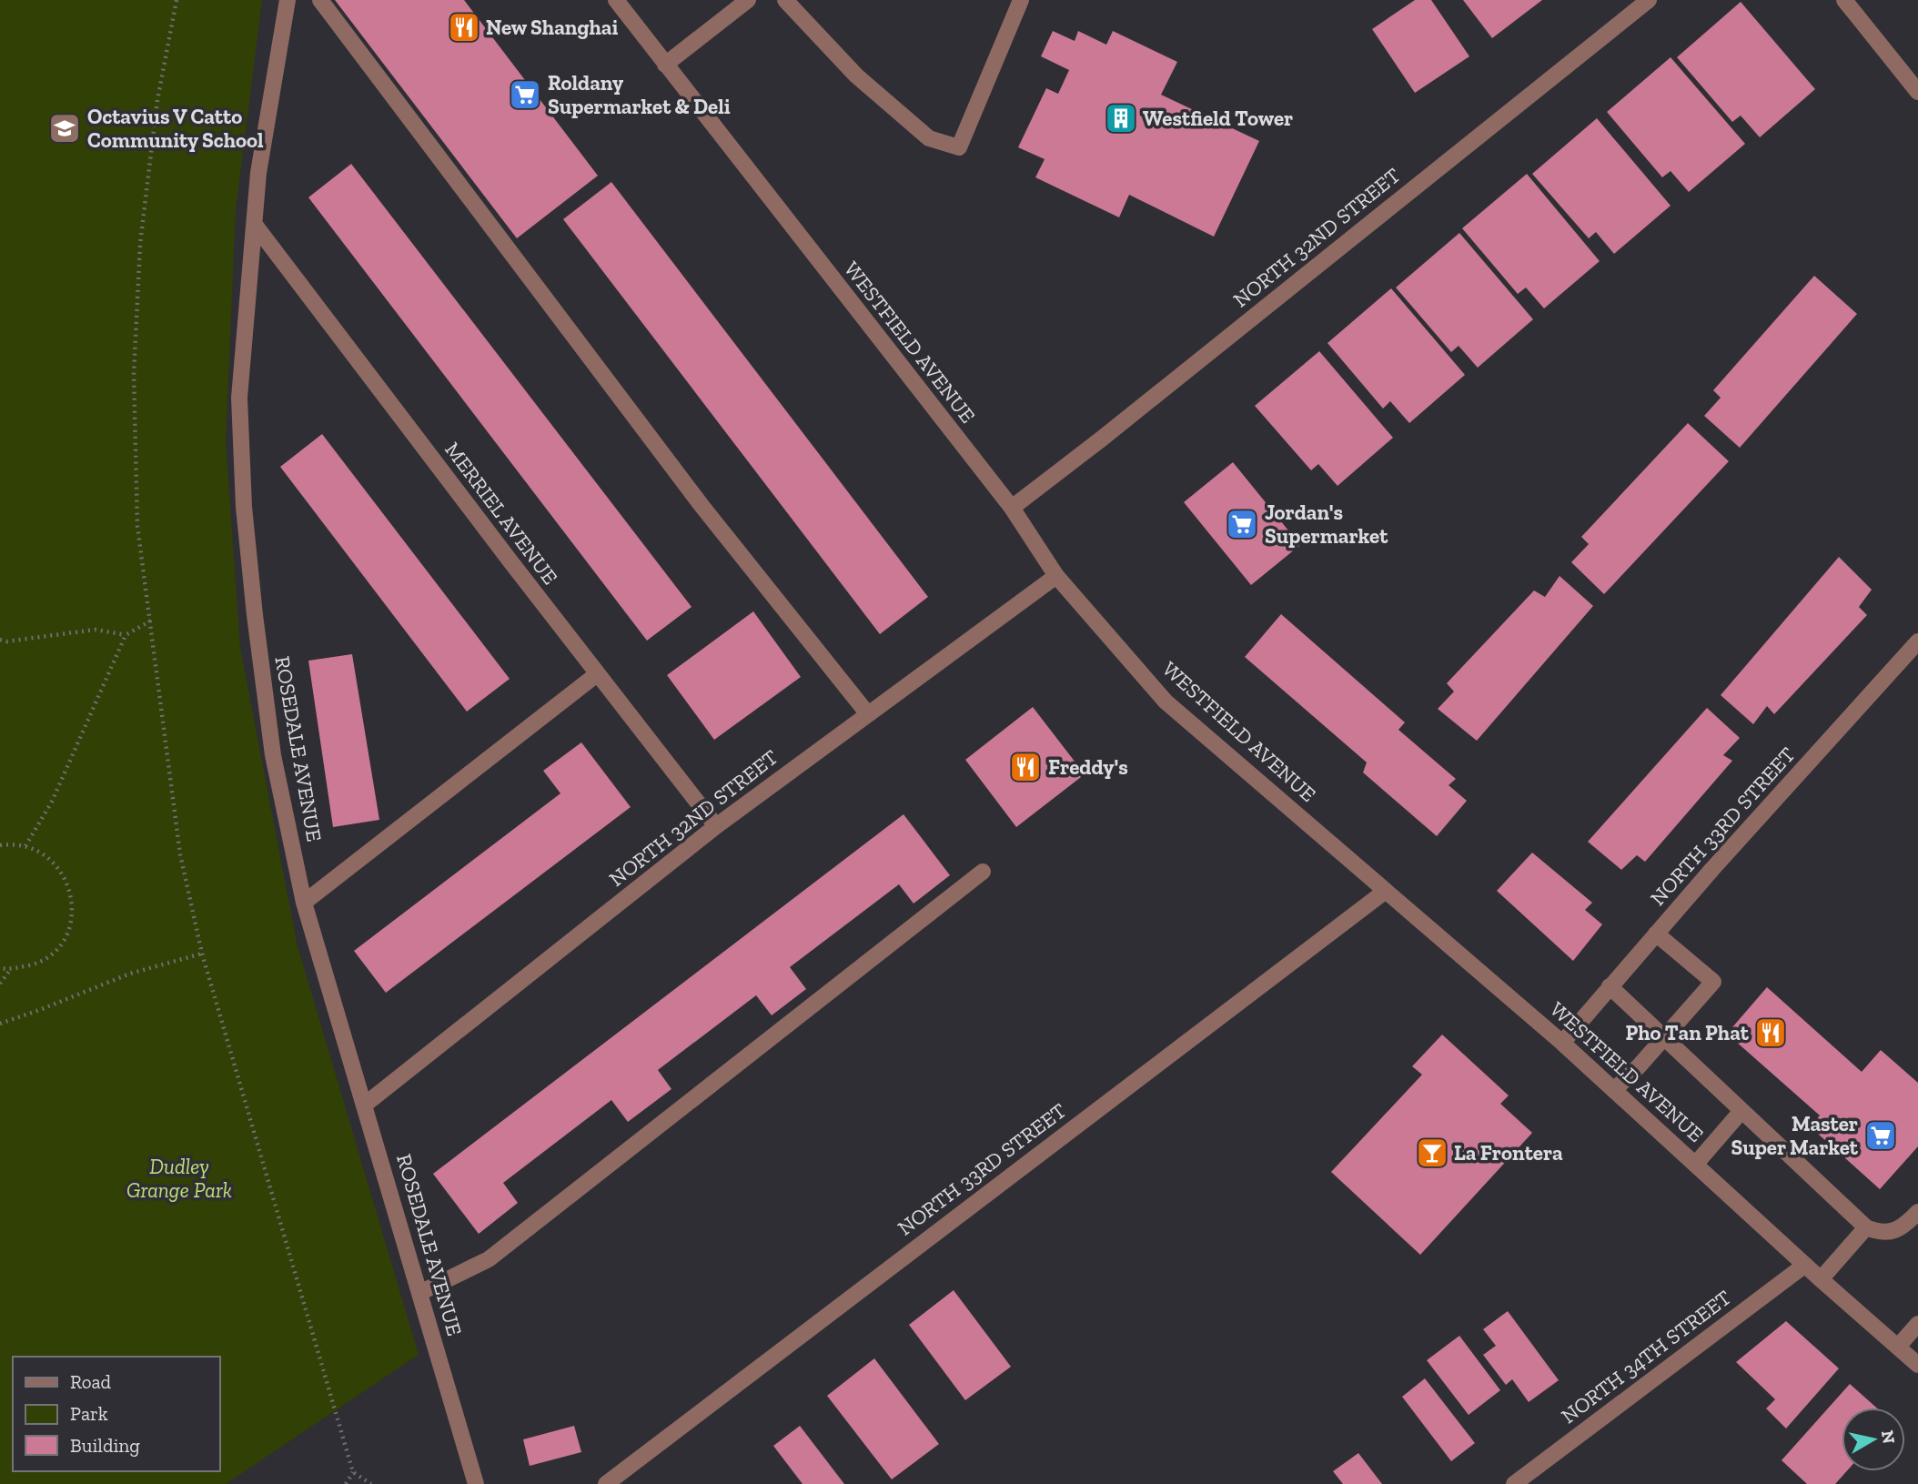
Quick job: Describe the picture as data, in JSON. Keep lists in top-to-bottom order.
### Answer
{
  "streets": {
    "street": [
      "NORTH 32ND STREET",
      "WESTFIELD AVENUE",
      "MERRIEL AVENUE",
      "ROSEDALE AVENUE",
      "NORTH 33RD STREET",
      "NORTH 34TH STREET"
    ]
  },
  "crossings": [
    ["NORTH 32ND STREET", "WESTFIELD AVENUE"],
    ["NORTH 32ND STREET", "MERRIEL AVENUE"],
    ["NORTH 32ND STREET", "ROSEDALE AVENUE"],
    ["WESTFIELD AVENUE", "NORTH 33RD STREET"],
    ["WESTFIELD AVENUE", "NORTH 34TH STREET"],
    ["MERRIEL AVENUE", "ROSEDALE AVENUE"]
  ],
  "parks": ["Dudley Grange Park"],
  "places": {
    "restaurant": ["New Shanghai", "Freddy's", "Pho Tan Phat"],
    "supermarket": ["Roldany Supermarket & Deli", "Jordan's Supermarket", "Master Super Market"],
    "building": ["Westfield Tower"],
    "school or university": ["Octavius V Catto Community School"],
    "bar": ["La Frontera"]
  },
  "legend": ["Road", "Park", "Building"],
  "north": "right"
}
